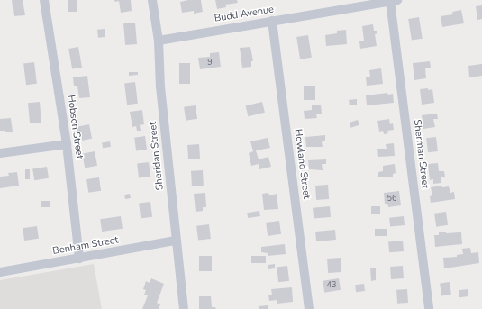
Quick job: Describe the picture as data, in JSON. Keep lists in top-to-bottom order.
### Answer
{
  "streets": {
    "street": [
      "Budd Avenue",
      "Hobson Street",
      "Sherman Street",
      "Sheridan Street",
      "Howland Street",
      "Benham Street"
    ]
  },
  "crossings": [
    ["Budd Avenue", "Sherman Street"],
    ["Budd Avenue", "Sheridan Street"],
    ["Budd Avenue", "Howland Street"],
    ["Hobson Street", "Benham Street"],
    ["Sheridan Street", "Benham Street"]
  ],
  "house_numbers": ["9", "56", "43"]
}
